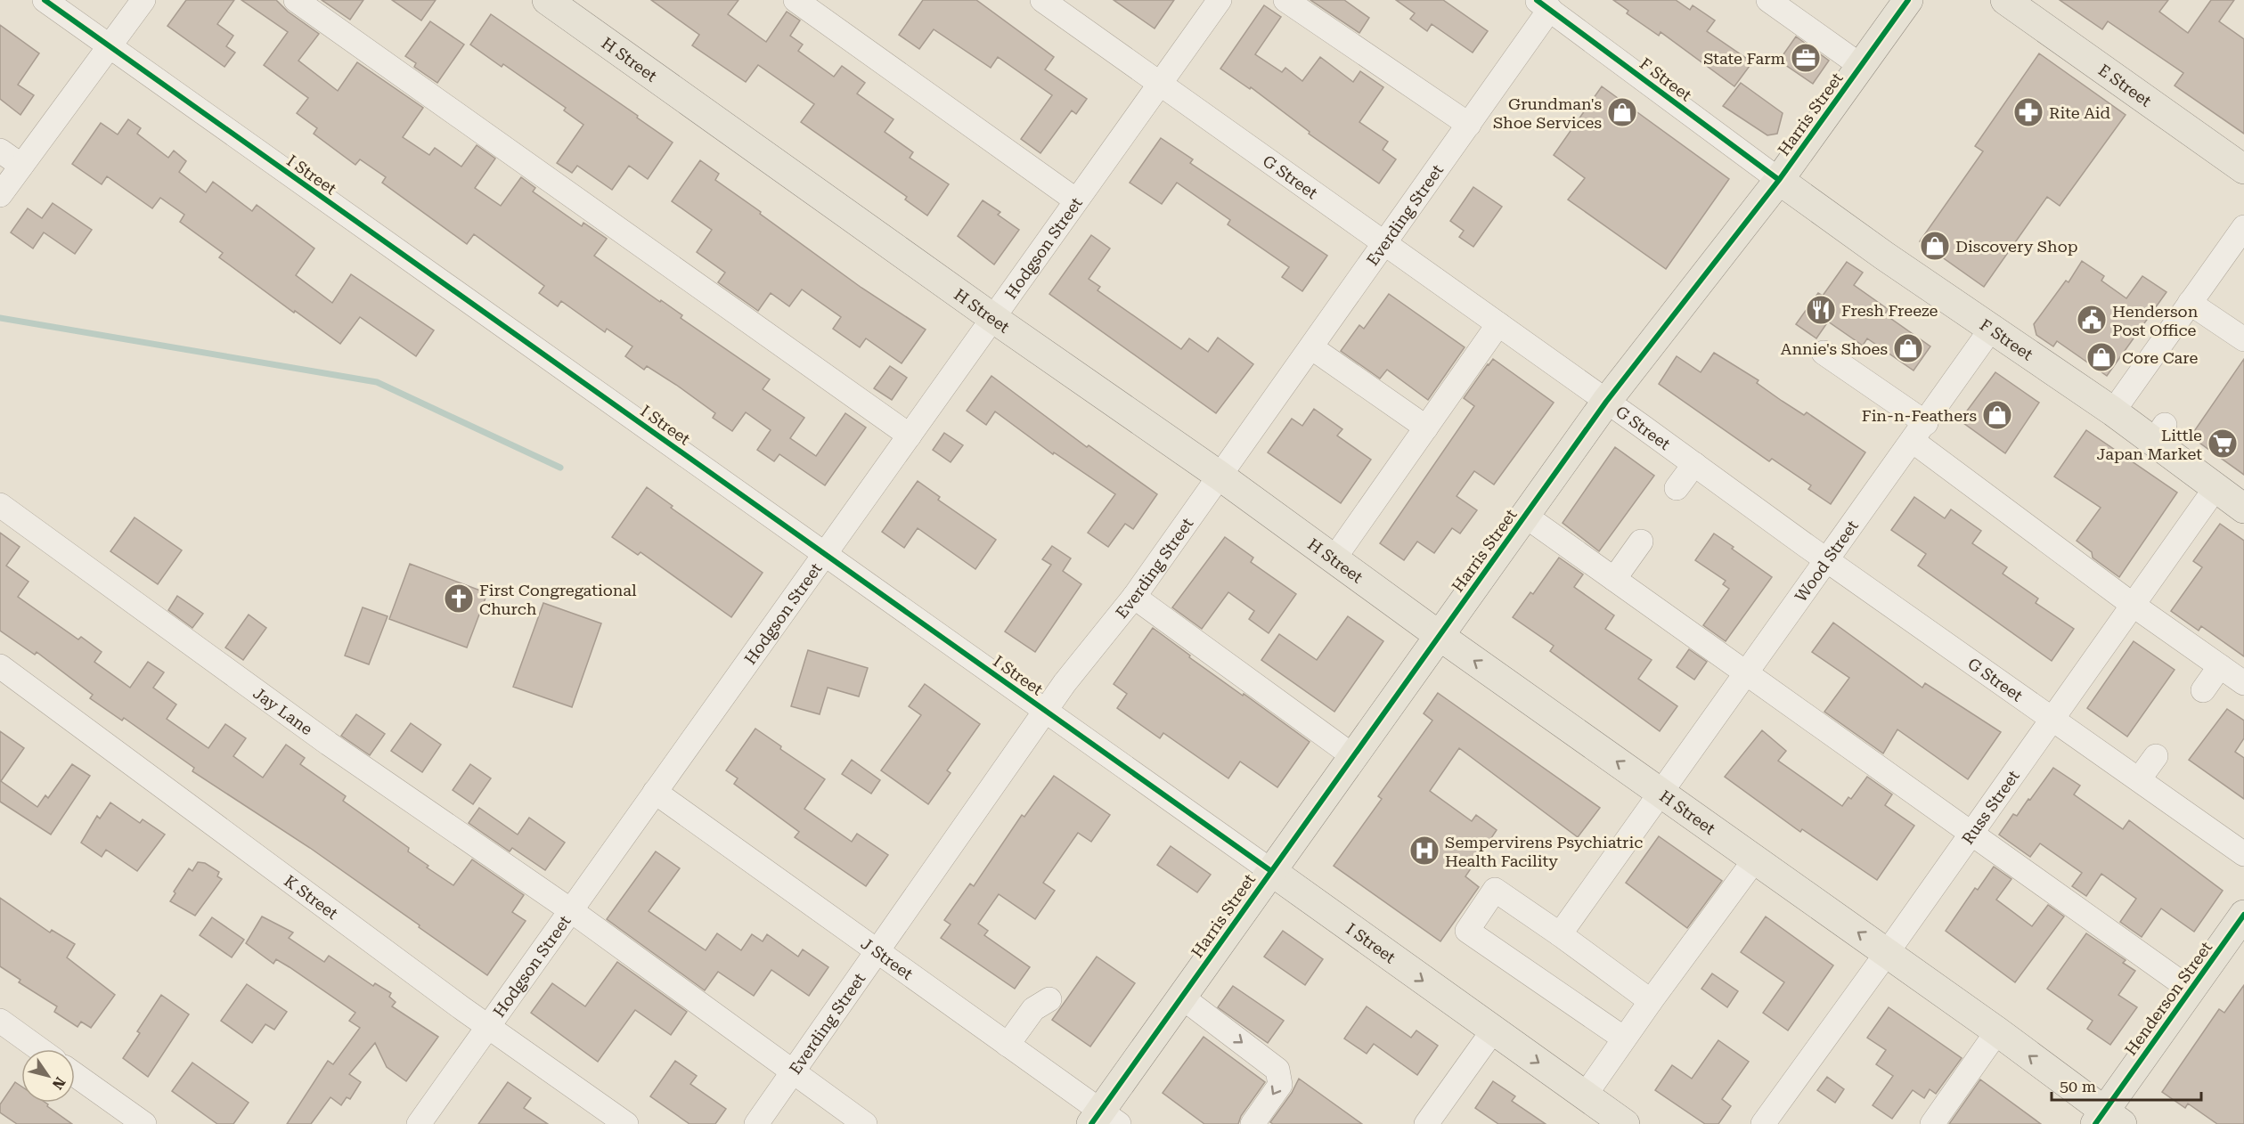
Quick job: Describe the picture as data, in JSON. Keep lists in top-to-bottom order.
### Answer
{
  "streets": {
    "main road": [
      "H Street",
      "F Street",
      "E Street",
      "Harris Street",
      "I Street",
      "Henderson Street"
    ],
    "street": [
      "G Street",
      "Everding Street",
      "Hodgson Street",
      "Wood Street",
      "Jay Lane",
      "Russ Street",
      "K Street",
      "J Street"
    ]
  },
  "crossings": [
    ["H Street", "Harris Street"],
    ["H Street", "Everding Street"],
    ["H Street", "Hodgson Street"],
    ["H Street", "Wood Street"],
    ["H Street", "Russ Street"],
    ["H Street", "Henderson Street"],
    ["F Street", "Harris Street"],
    ["F Street", "Everding Street"],
    ["F Street", "Wood Street"],
    ["F Street", "Russ Street"],
    ["Harris Street", "I Street"],
    ["Harris Street", "G Street"],
    ["Harris Street", "J Street"],
    ["I Street", "Everding Street"],
    ["I Street", "Hodgson Street"],
    ["G Street", "Everding Street"],
    ["G Street", "Hodgson Street"],
    ["G Street", "Wood Street"],
    ["G Street", "Russ Street"],
    ["Everding Street", "Jay Lane"],
    ["Everding Street", "J Street"],
    ["Hodgson Street", "Jay Lane"],
    ["Hodgson Street", "K Street"],
    ["Hodgson Street", "J Street"]
  ],
  "places": {
    "office": ["State Farm"],
    "shop": [
      "Grundman's Shoe Services",
      "Discovery Shop",
      "Annie's Shoes",
      "Core Care",
      "Fin-n-Feathers"
    ],
    "pharmacy": ["Rite Aid"],
    "restaurant": ["Fresh Freeze"],
    "public building": ["Henderson Post Office"],
    "supermarket": ["Little Japan Market"],
    "church": ["First Congregational Church"],
    "hospital": ["Sempervirens Psychiatric Health Facility"]
  },
  "scale_bar": "50 m",
  "north": "bottom right"
}
